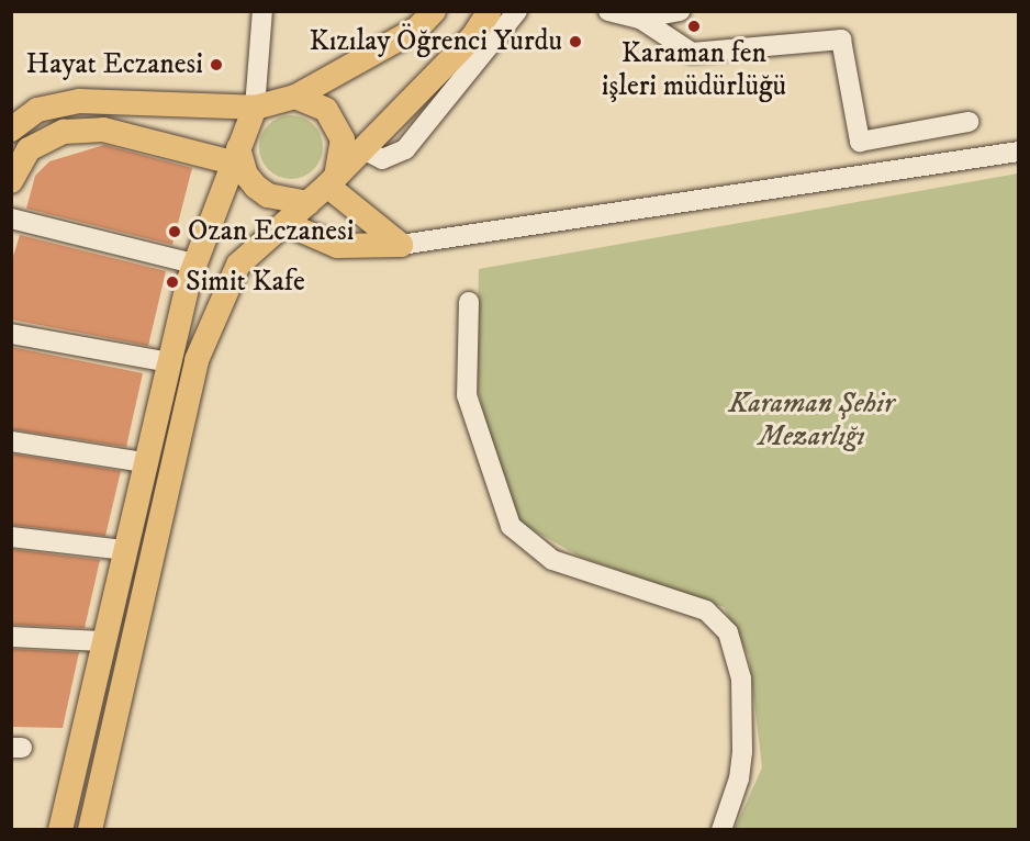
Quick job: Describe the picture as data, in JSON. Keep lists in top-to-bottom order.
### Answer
{
  "parks": ["Karaman Şehir Mezarlığı"],
  "places": [
    "Karaman fen işleri müdürlüğü",
    "Kızılay Öğrenci Yurdu",
    "Hayat Eczanesi",
    "Ozan Eczanesi",
    "Simit Kafe"
  ]
}
